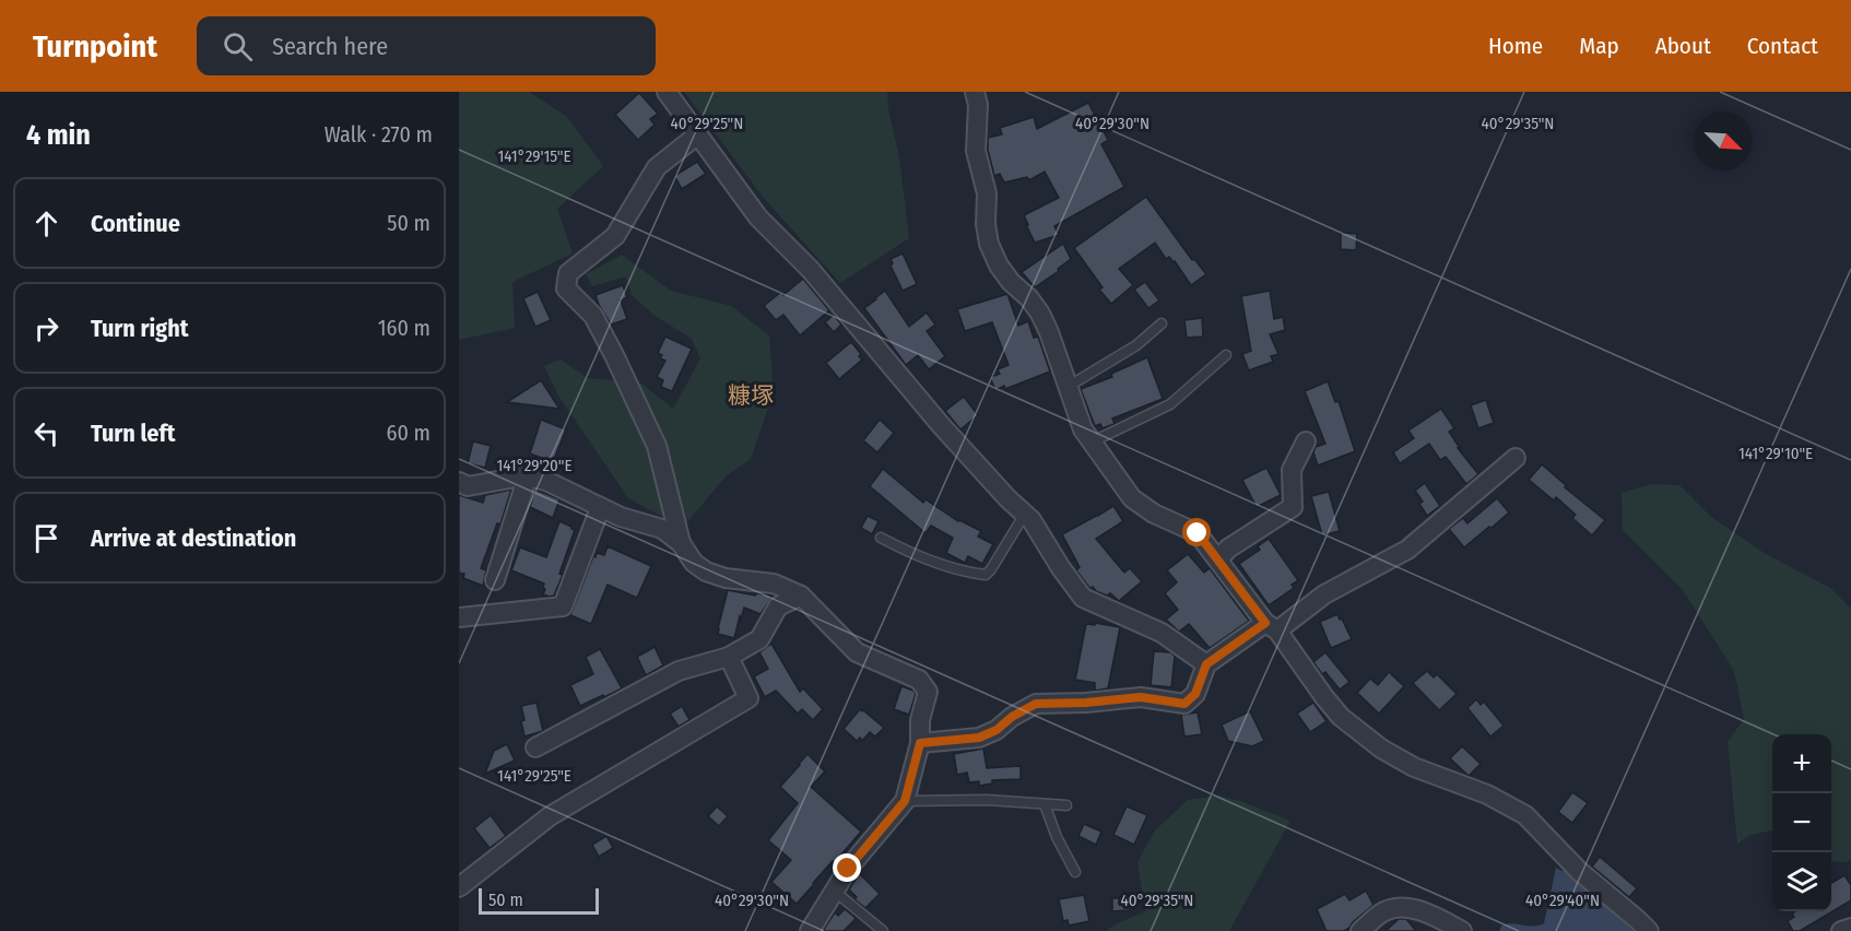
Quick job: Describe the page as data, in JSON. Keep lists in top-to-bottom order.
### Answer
{
  "districts": ["糠塚"],
  "scale_bar": "50 m",
  "north": "bottom right",
  "page": {
    "header": "Turnpoint",
    "search": "Search here",
    "nav": [
      "Home",
      "Map",
      "About",
      "Contact"
    ],
    "heading": ["4 min", "Walk · 270 m"],
    "list": [
      ["Continue", "50 m"],
      ["Turn right", "160 m"],
      ["Turn left", "60 m"],
      "Arrive at destination"
    ],
    "map_buttons": ["+", "−"],
    "scale": "50 m"
  },
  "coordinates": [
    "40°29'25\"N",
    "40°29'30\"N",
    "40°29'35\"N",
    "141°29'15\"E",
    "141°29'10\"E",
    "141°29'20\"E",
    "141°29'25\"E",
    "40°29'40\"N"
  ]
}
